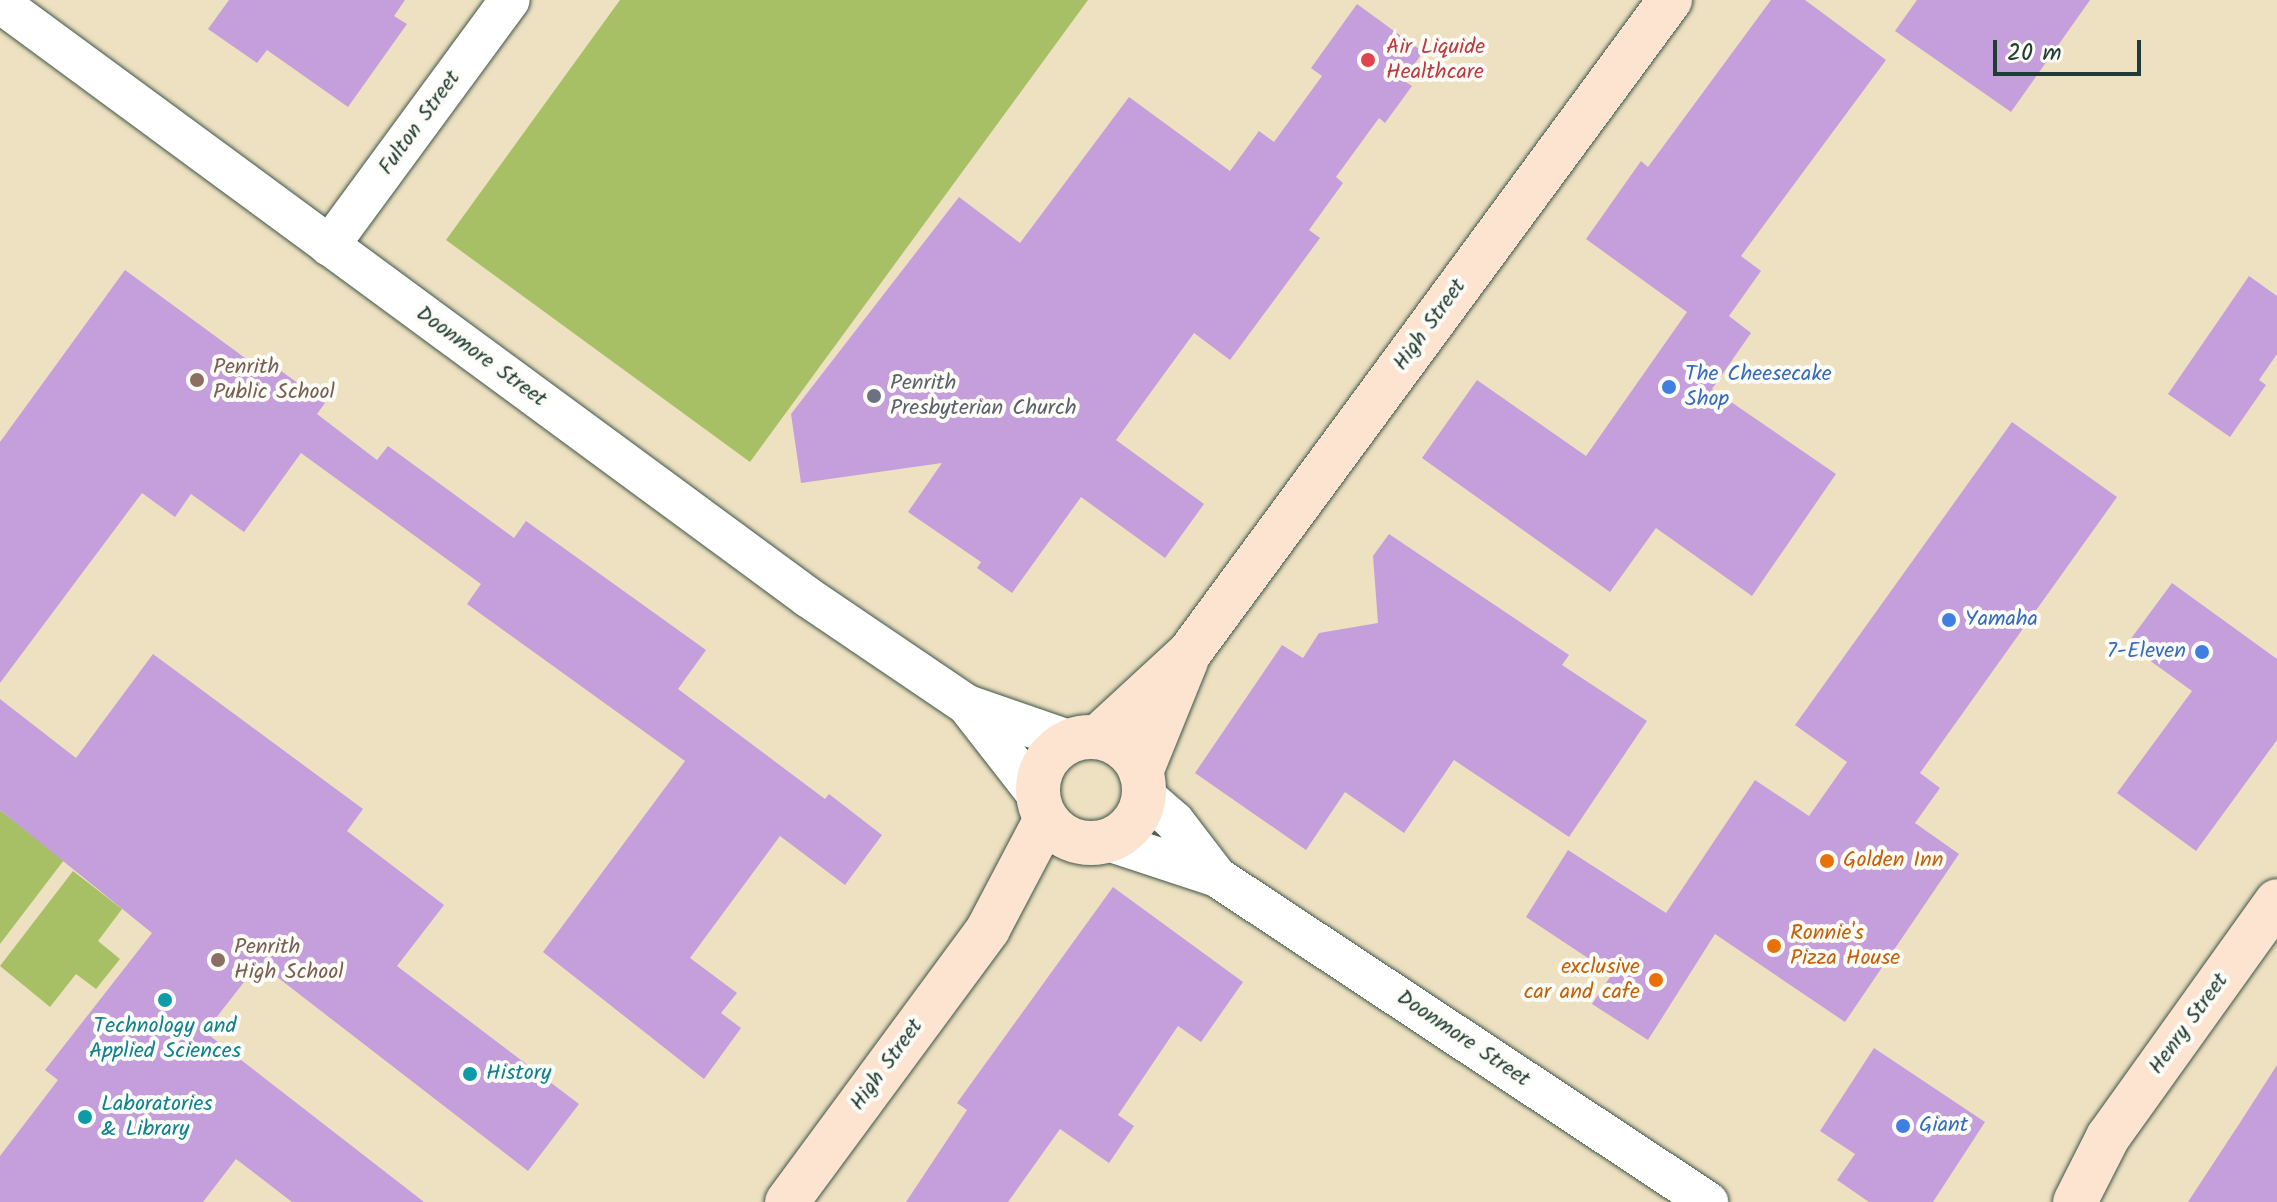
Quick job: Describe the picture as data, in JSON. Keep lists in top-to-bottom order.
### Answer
{
  "streets": {
    "street": [
      "Fulton Street",
      "High Street",
      "Doonmore Street",
      "Henry Street"
    ]
  },
  "crossings": [
    ["Fulton Street", "Doonmore Street"],
    ["High Street", "Doonmore Street"]
  ],
  "places": [
    "Air Liquide Healthcare",
    "Penrith Public School",
    "The Cheesecake Shop",
    "Penrith Presbyterian Church",
    "Yamaha",
    "7-Eleven",
    "Golden Inn",
    "Ronnie's Pizza House",
    "Penrith High School",
    "exclusive car and cafe",
    "Technology and Applied Sciences",
    "History",
    "Laboratories & Library",
    "Giant"
  ],
  "scale_bar": "20 m"
}
